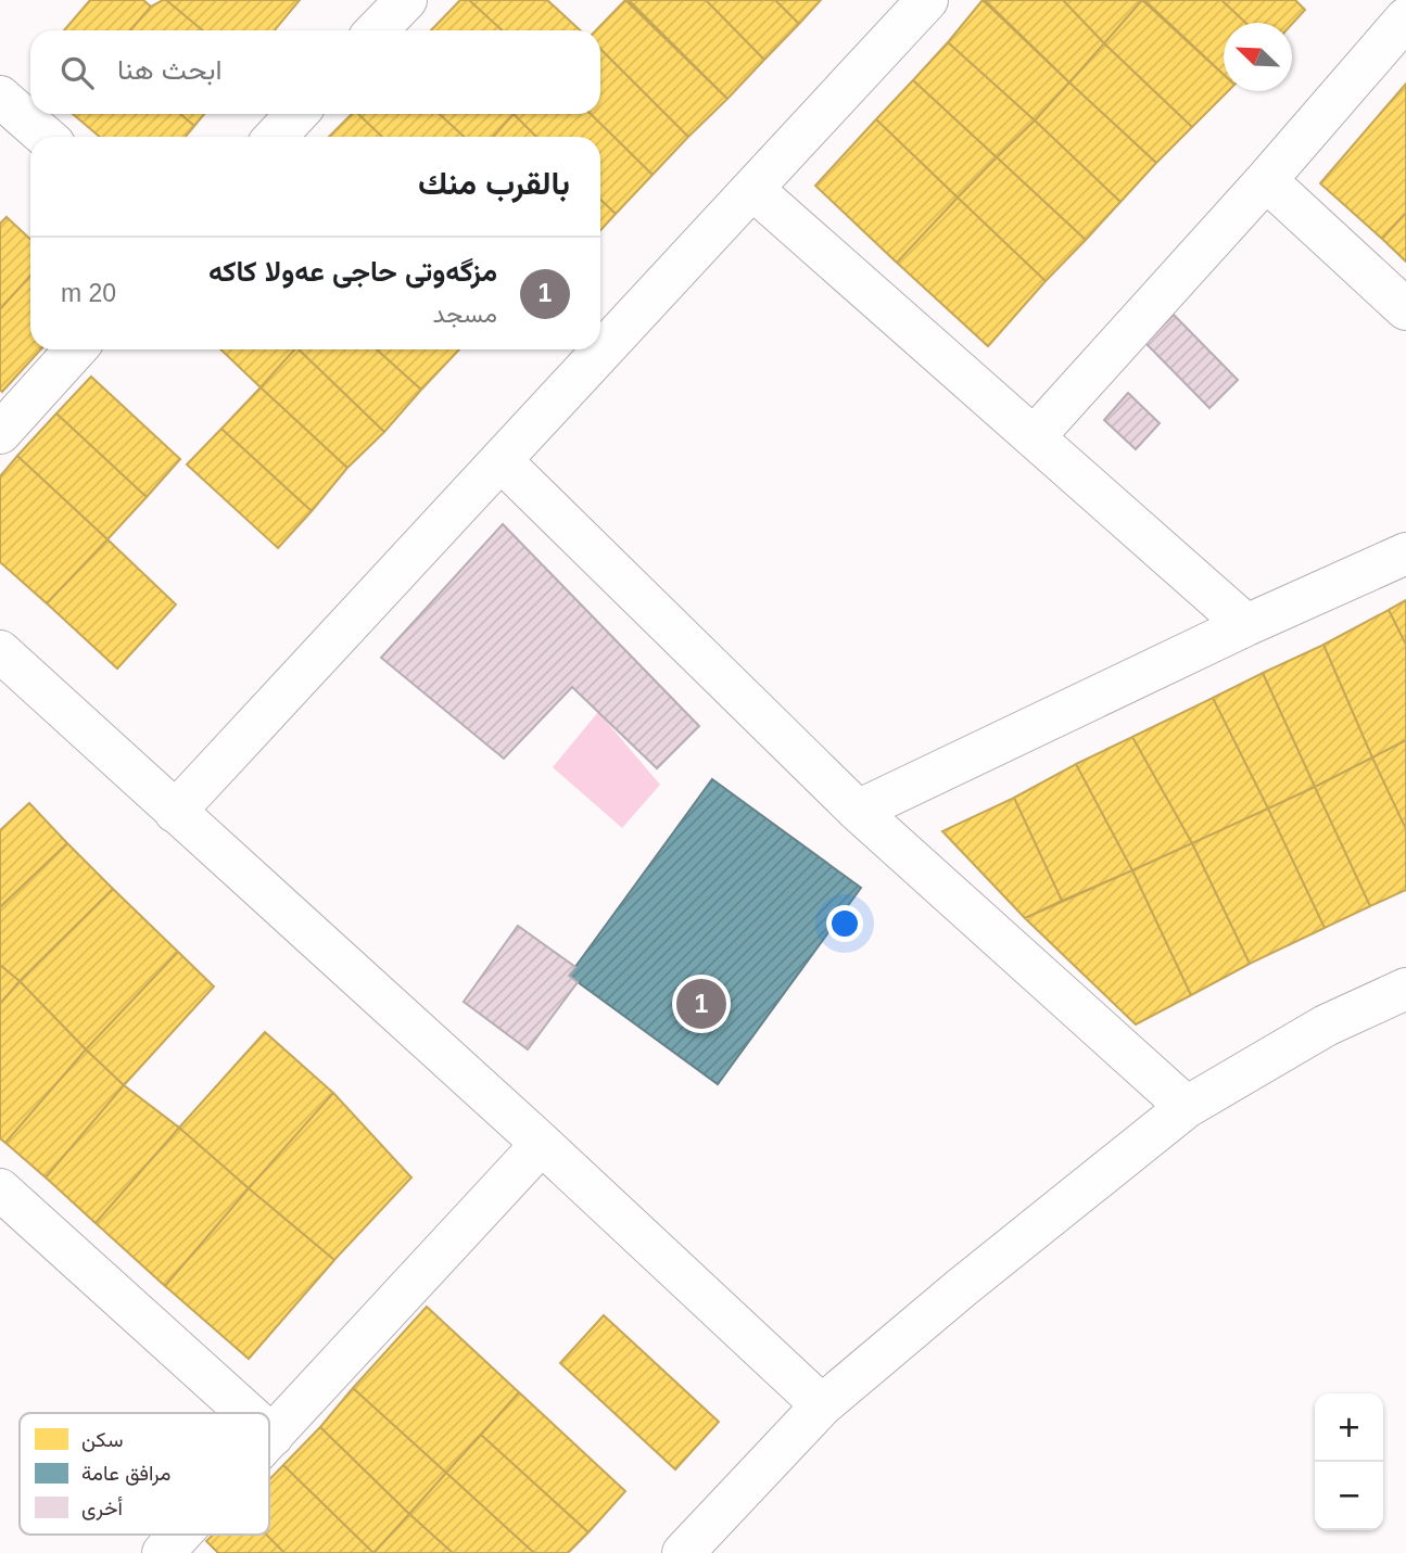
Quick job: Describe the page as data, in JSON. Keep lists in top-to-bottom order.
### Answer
{
  "legend": ["سكن", "مرافق عامة", "أخرى"],
  "north": "top left",
  "page": {
    "search": "ابحث هنا",
    "heading": "بالقرب منك",
    "list": [
      {
        "mark": "1",
        "name": "مزگەوتی حاجی عەولا کاکە",
        "note": "مسجد",
        "value": "20 m"
      }
    ],
    "pins": "1",
    "map_buttons": ["+", "−"]
  }
}
